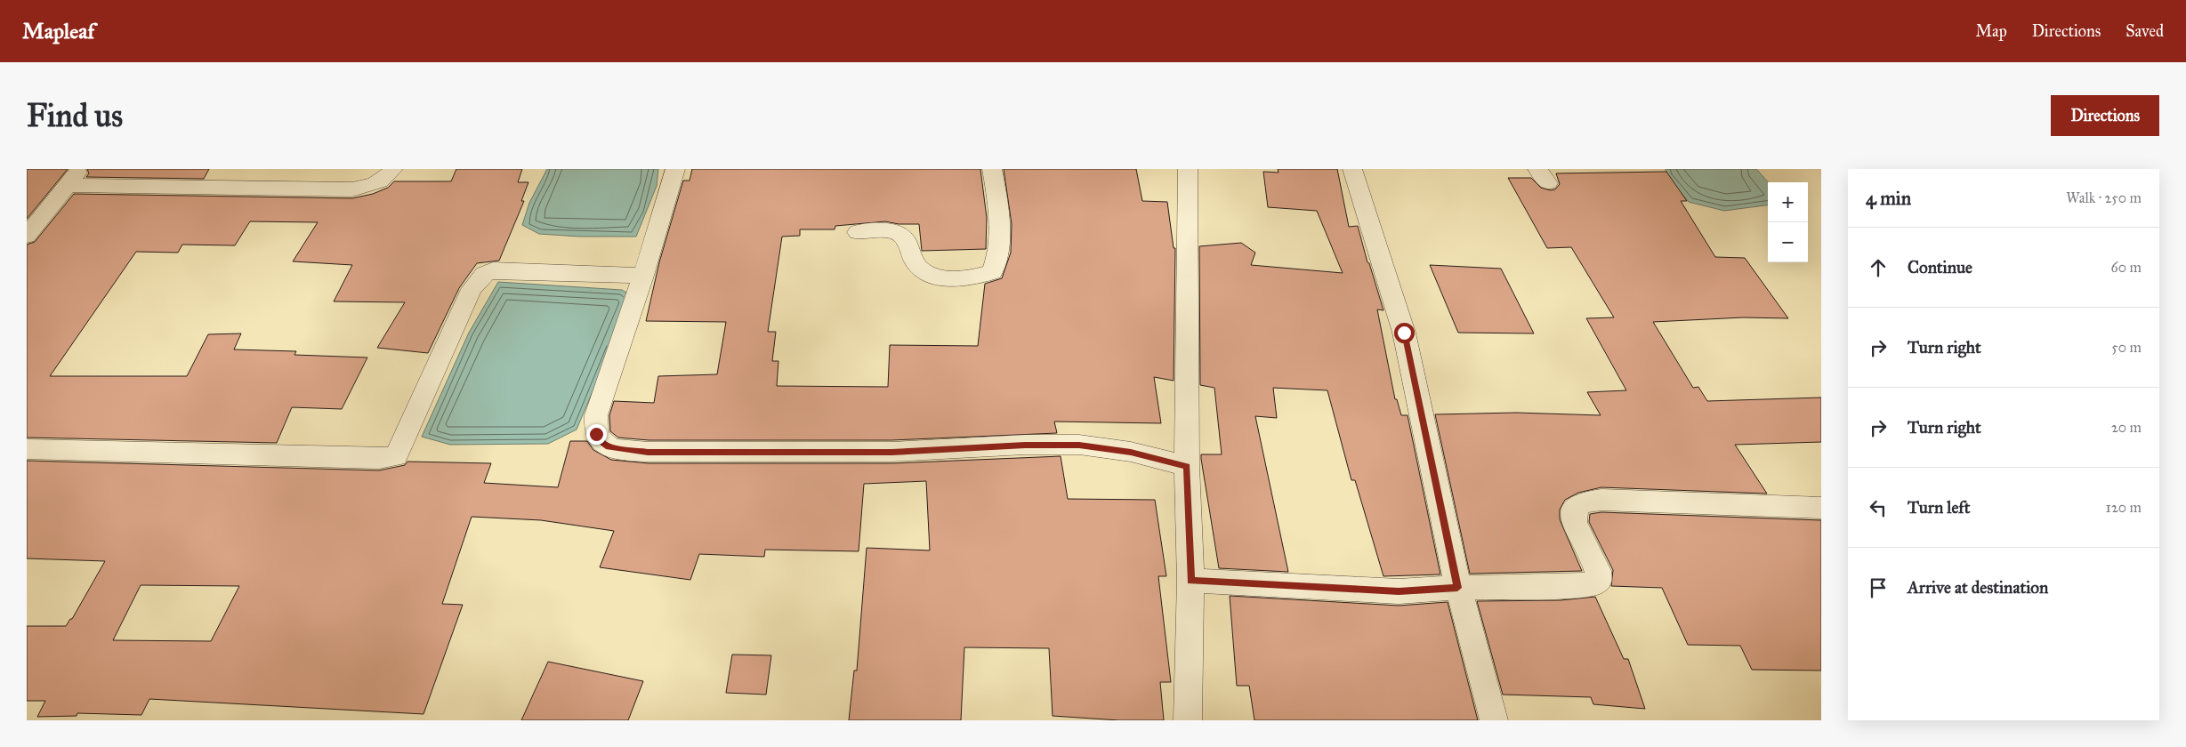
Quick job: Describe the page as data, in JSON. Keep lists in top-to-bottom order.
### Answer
{
  "page": {
    "header": "Mapleaf",
    "nav": ["Map", "Directions", "Saved"],
    "buttons": "Directions",
    "title": "Find us",
    "heading": ["4 min", "Walk · 250 m"],
    "map_buttons": ["+", "−"],
    "list": [
      ["Continue", "60 m"],
      ["Turn right", "50 m"],
      ["Turn right", "20 m"],
      ["Turn left", "120 m"],
      "Arrive at destination"
    ]
  }
}
